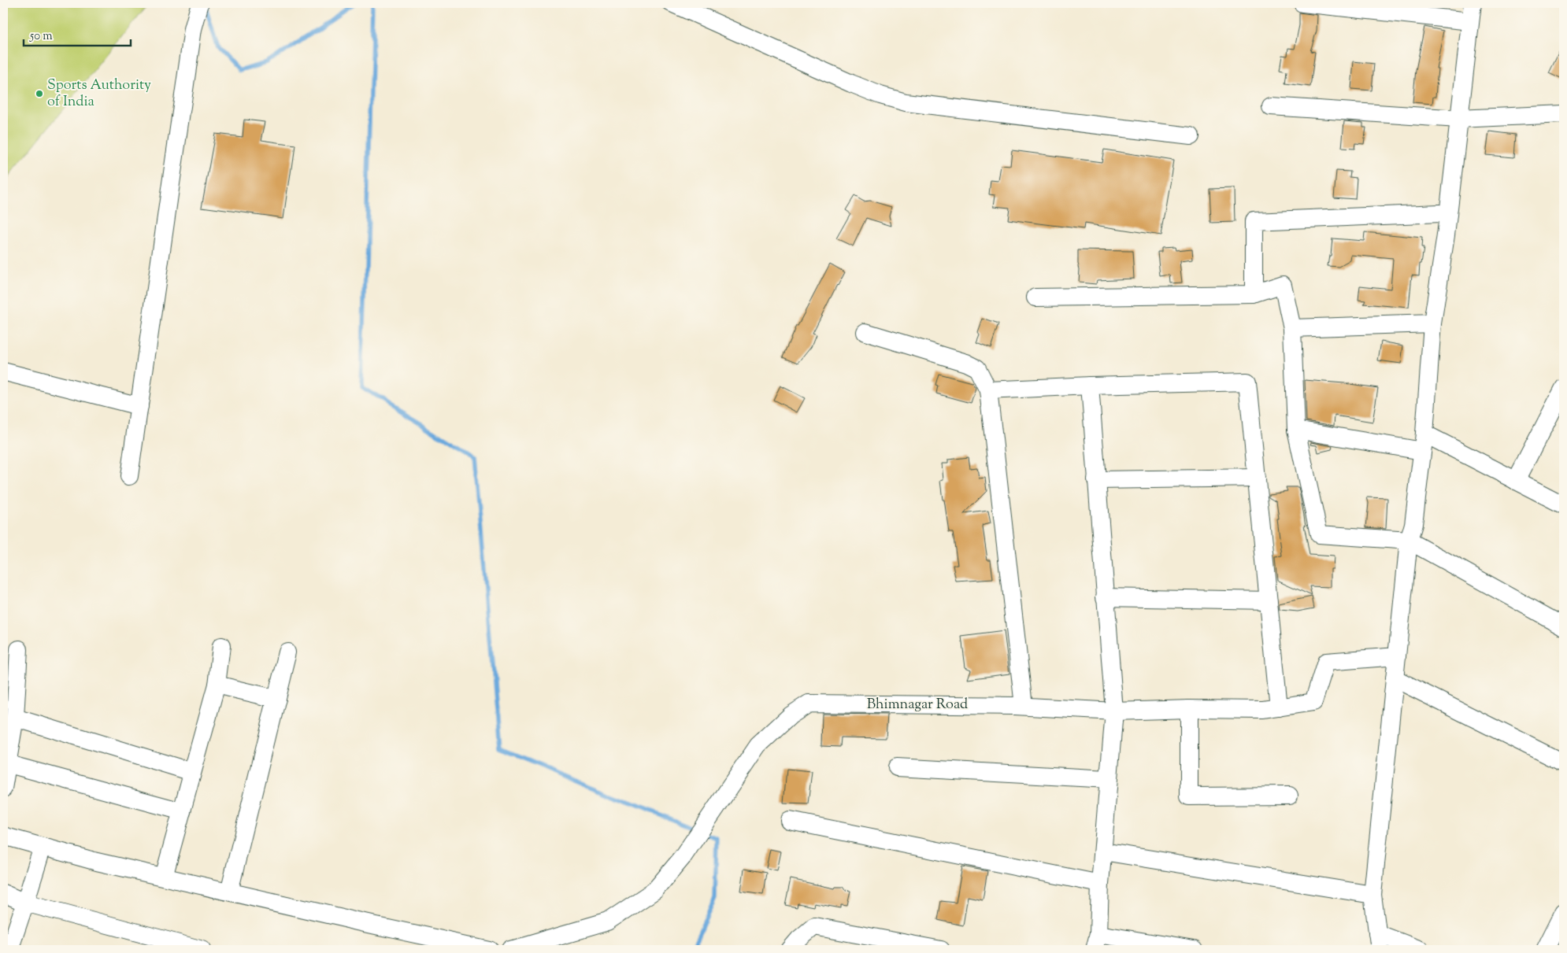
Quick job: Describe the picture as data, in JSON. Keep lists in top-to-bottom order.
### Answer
{
  "streets": {
    "street": ["Bhimnagar Road"]
  },
  "places": ["Sports Authority of India"],
  "scale_bar": "50 m"
}
